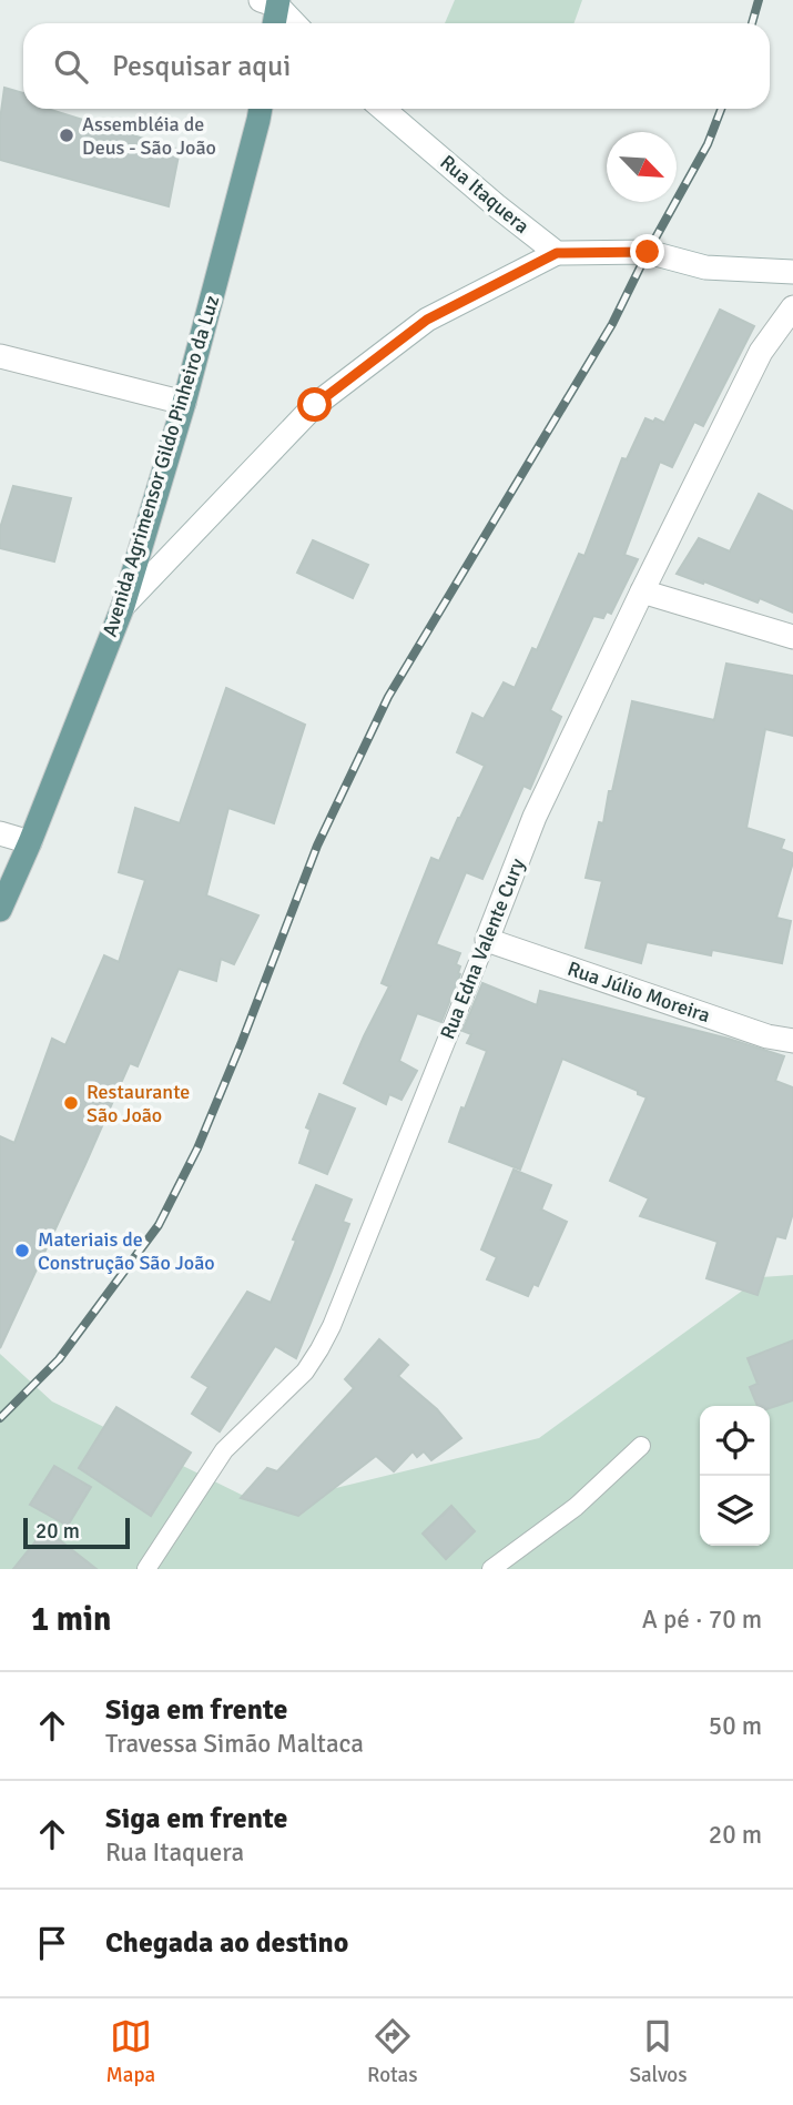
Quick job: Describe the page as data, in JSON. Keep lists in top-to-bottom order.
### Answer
{
  "streets": {
    "main road": ["Avenida Agrimensor Gildo Pinheiro da Luz"],
    "street": ["Rua Itaquera", "Rua Edna Valente Cury", "Rua Júlio Moreira"]
  },
  "crossings": [
    ["Rua Edna Valente Cury", "Rua Júlio Moreira"]
  ],
  "places": ["Assembléia de Deus - São João", "Restaurante São João", "Materiais de Construção São João"],
  "scale_bar": "20 m",
  "north": "bottom right",
  "page": {
    "search": "Pesquisar aqui",
    "scale": "20 m",
    "heading": ["1 min", "A pé · 70 m"],
    "list": [
      ["Siga em frente", "Travessa Simão Maltaca", "50 m"],
      ["Siga em frente", "Rua Itaquera", "20 m"],
      "Chegada ao destino"
    ],
    "nav": ["Mapa", "Rotas", "Salvos"]
  }
}
